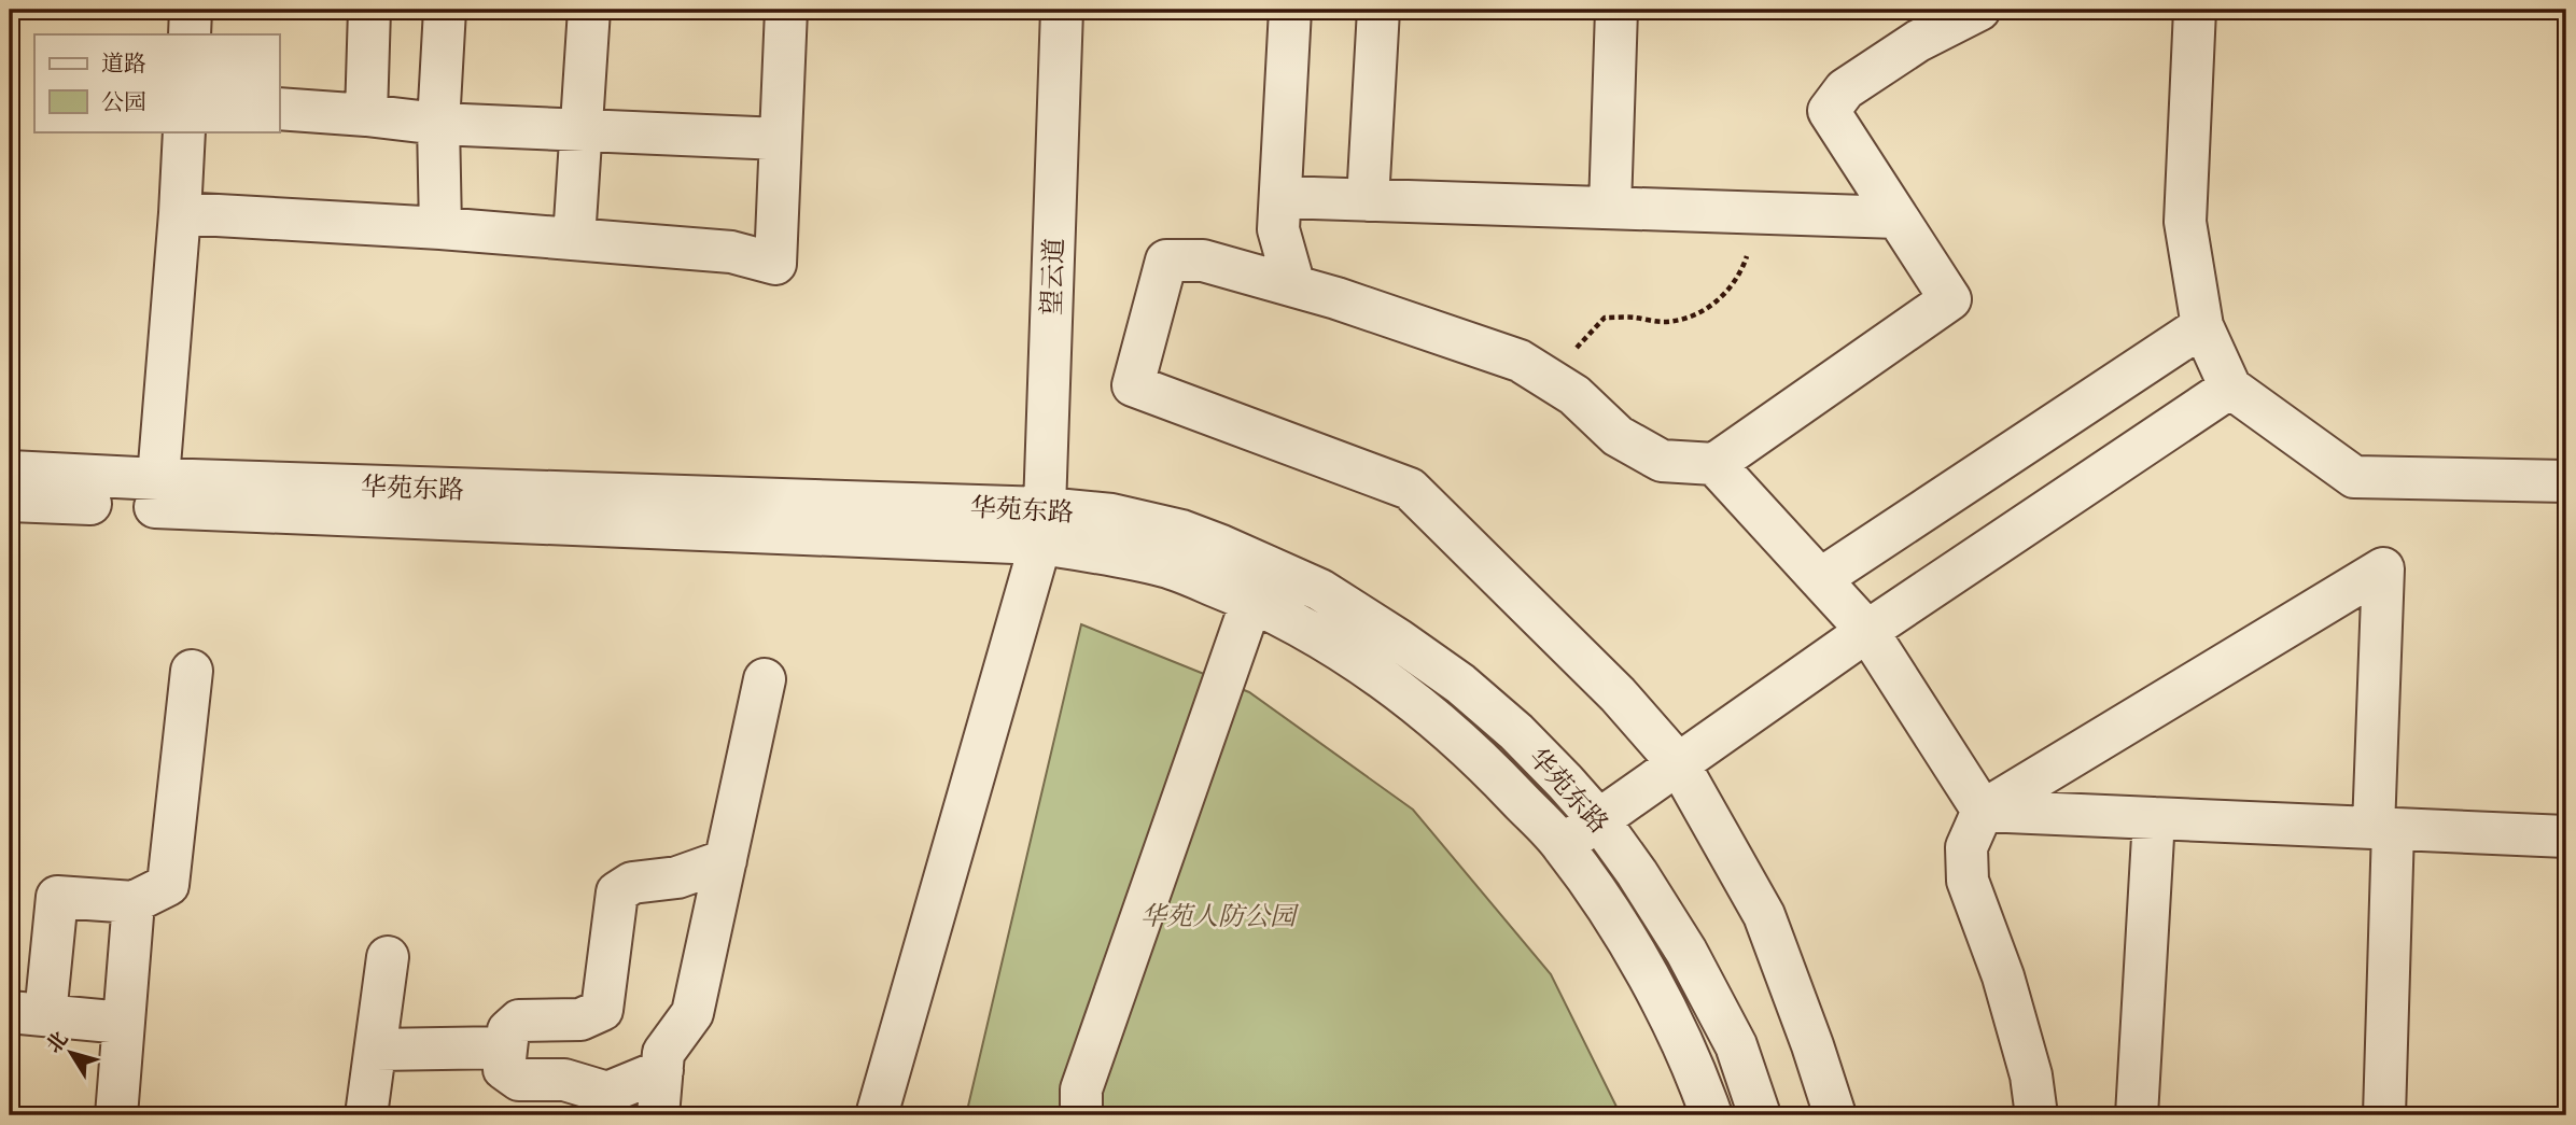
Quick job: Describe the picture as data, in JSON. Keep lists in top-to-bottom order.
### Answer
{
  "streets": {
    "street": ["望云道", "华苑东路"]
  },
  "crossings": [
    ["望云道", "华苑东路"]
  ],
  "parks": ["华苑人防公园"],
  "legend": ["道路", "公园"],
  "north": "top left"
}
